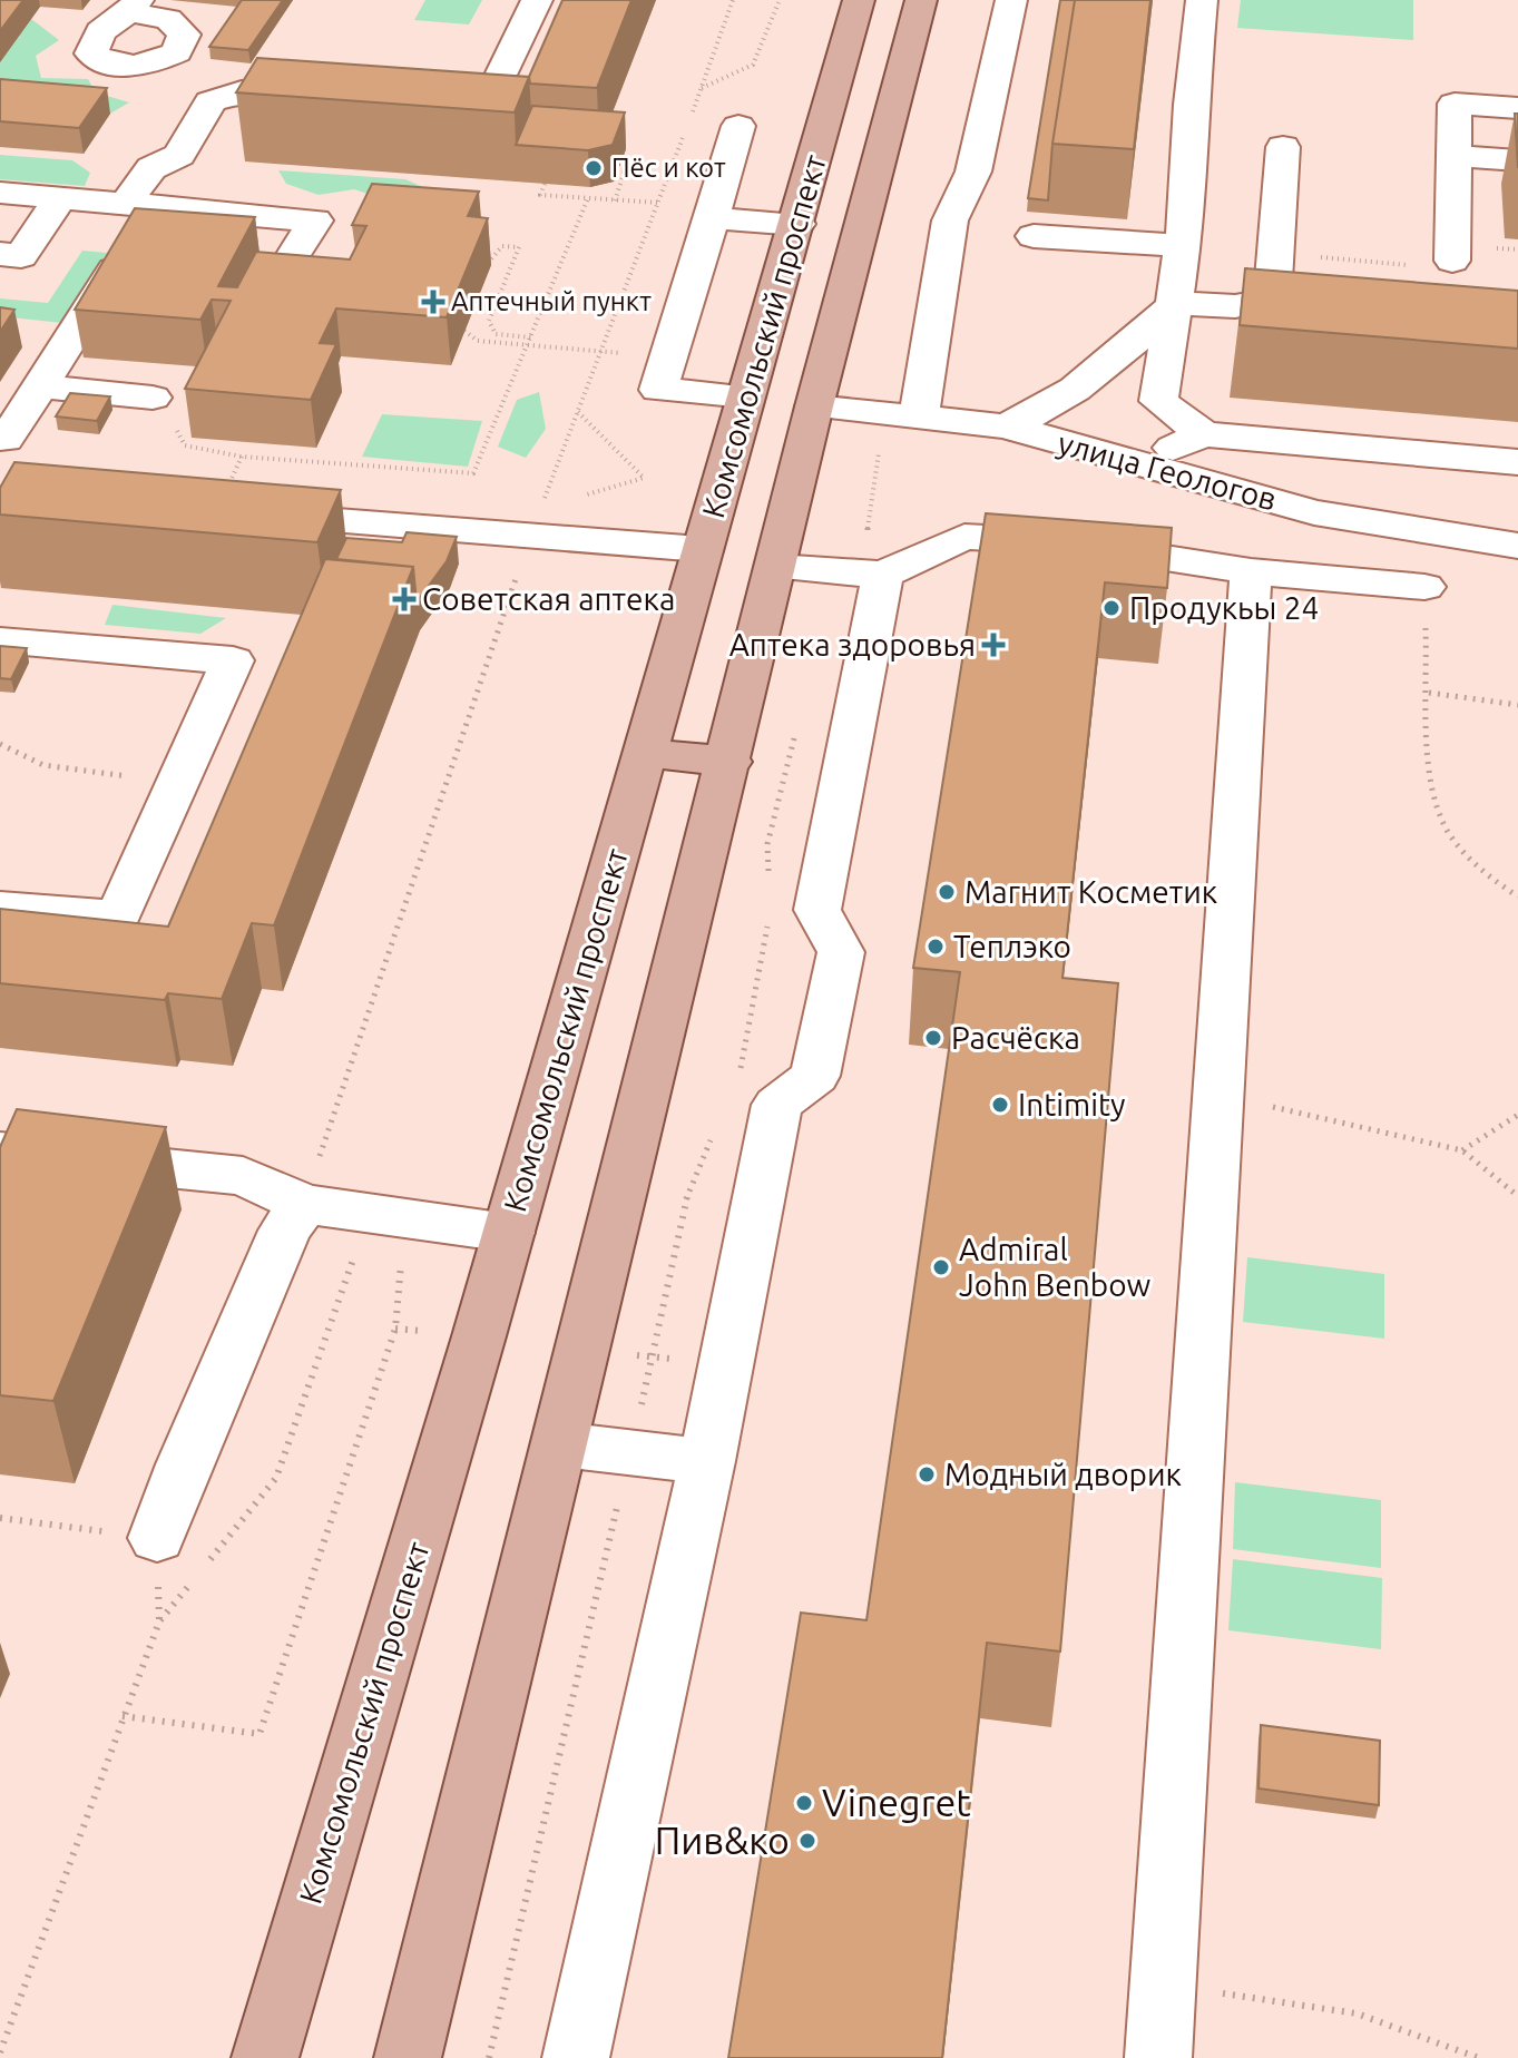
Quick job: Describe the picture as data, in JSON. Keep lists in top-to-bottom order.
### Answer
{
  "streets": {
    "main road": ["Комсомольский проспект"],
    "street": ["улица Геологов"]
  },
  "crossings": [
    ["Комсомольский проспект", "улица Геологов"]
  ],
  "places": {
    "other": [
      "Пёс и кот",
      "Продукьы 24",
      "Магнит Косметик",
      "Теплэко",
      "Расчёска",
      "Intimity",
      "Admiral John Benbow",
      "Модный дворик",
      "Vinegret",
      "Пив&ко"
    ],
    "health": ["Аптечный пункт", "Советская аптека", "Аптека здоровья"]
  }
}
